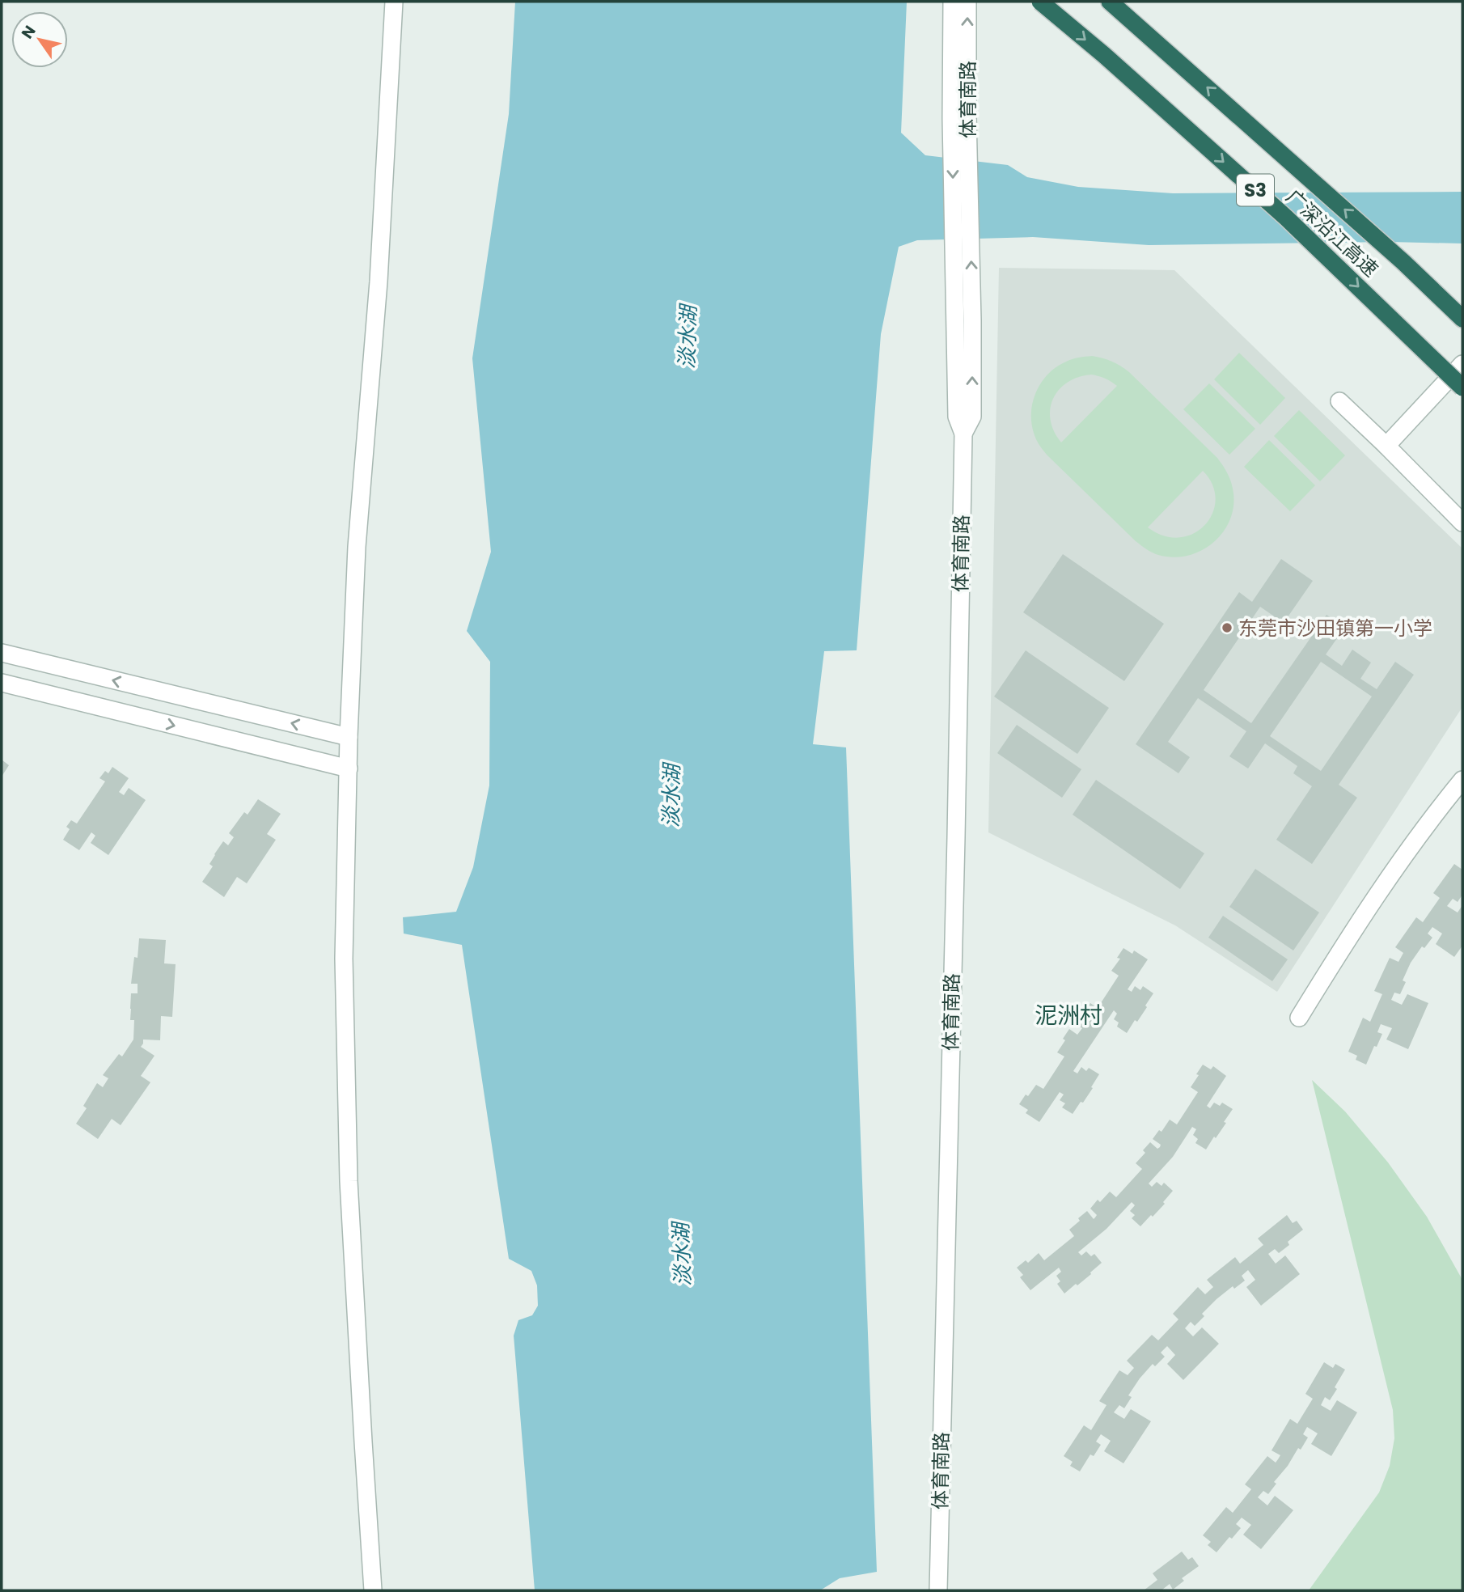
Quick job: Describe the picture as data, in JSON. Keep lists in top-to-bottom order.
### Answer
{
  "streets": {
    "highway": ["S3", "广深沿江高速"],
    "street": ["体育南路"]
  },
  "districts": ["泥洲村"],
  "water": ["淡水湖"],
  "places": ["东莞市沙田镇第一小学"],
  "north": "top left"
}
